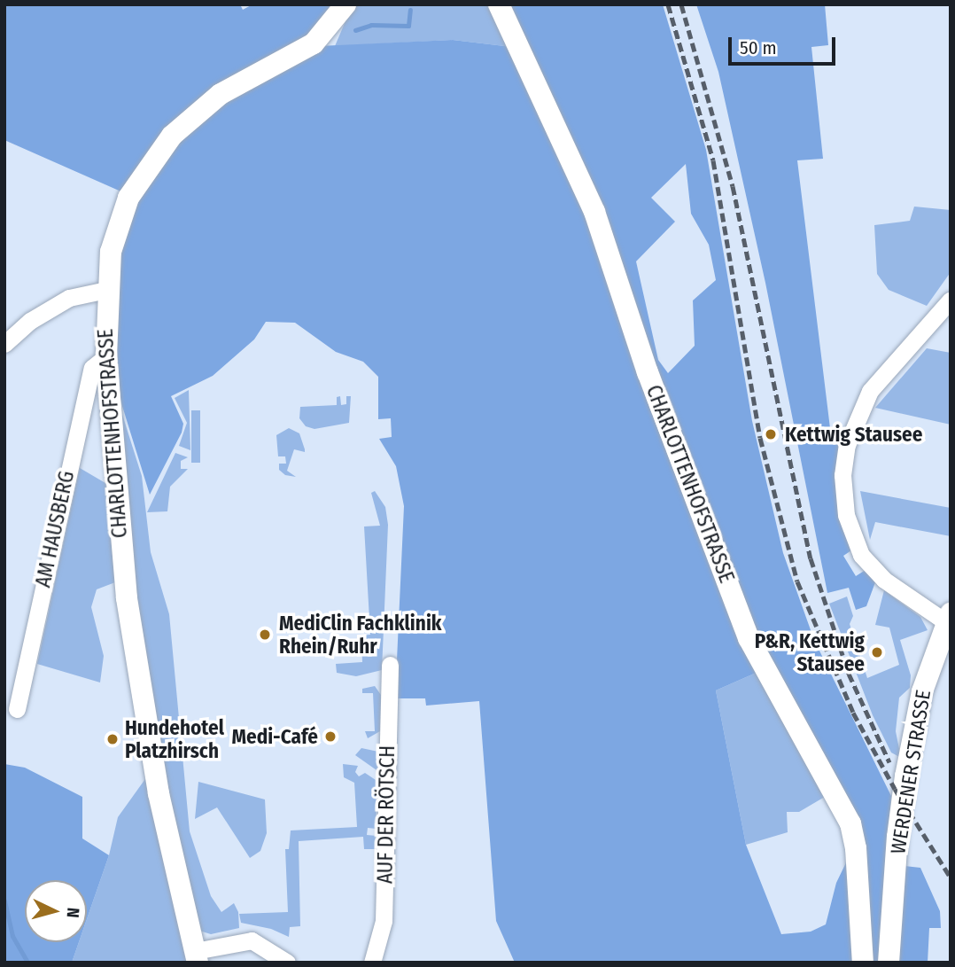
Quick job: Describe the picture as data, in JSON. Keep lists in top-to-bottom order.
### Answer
{
  "streets": {
    "main road": ["CHARLOTTENHOFSTRASSE", "WERDENER STRASSE"],
    "street": ["AM HAUSBERG", "AUF DER RÖTSCH"]
  },
  "crossings": [
    ["CHARLOTTENHOFSTRASSE", "AM HAUSBERG"]
  ],
  "places": [
    "Kettwig Stausee",
    "MediClin Fachklinik Rhein/Ruhr",
    "P&R, Kettwig Stausee",
    "Medi-Café",
    "Hundehotel Platzhirsch"
  ],
  "scale_bar": "50 m",
  "north": "right"
}
